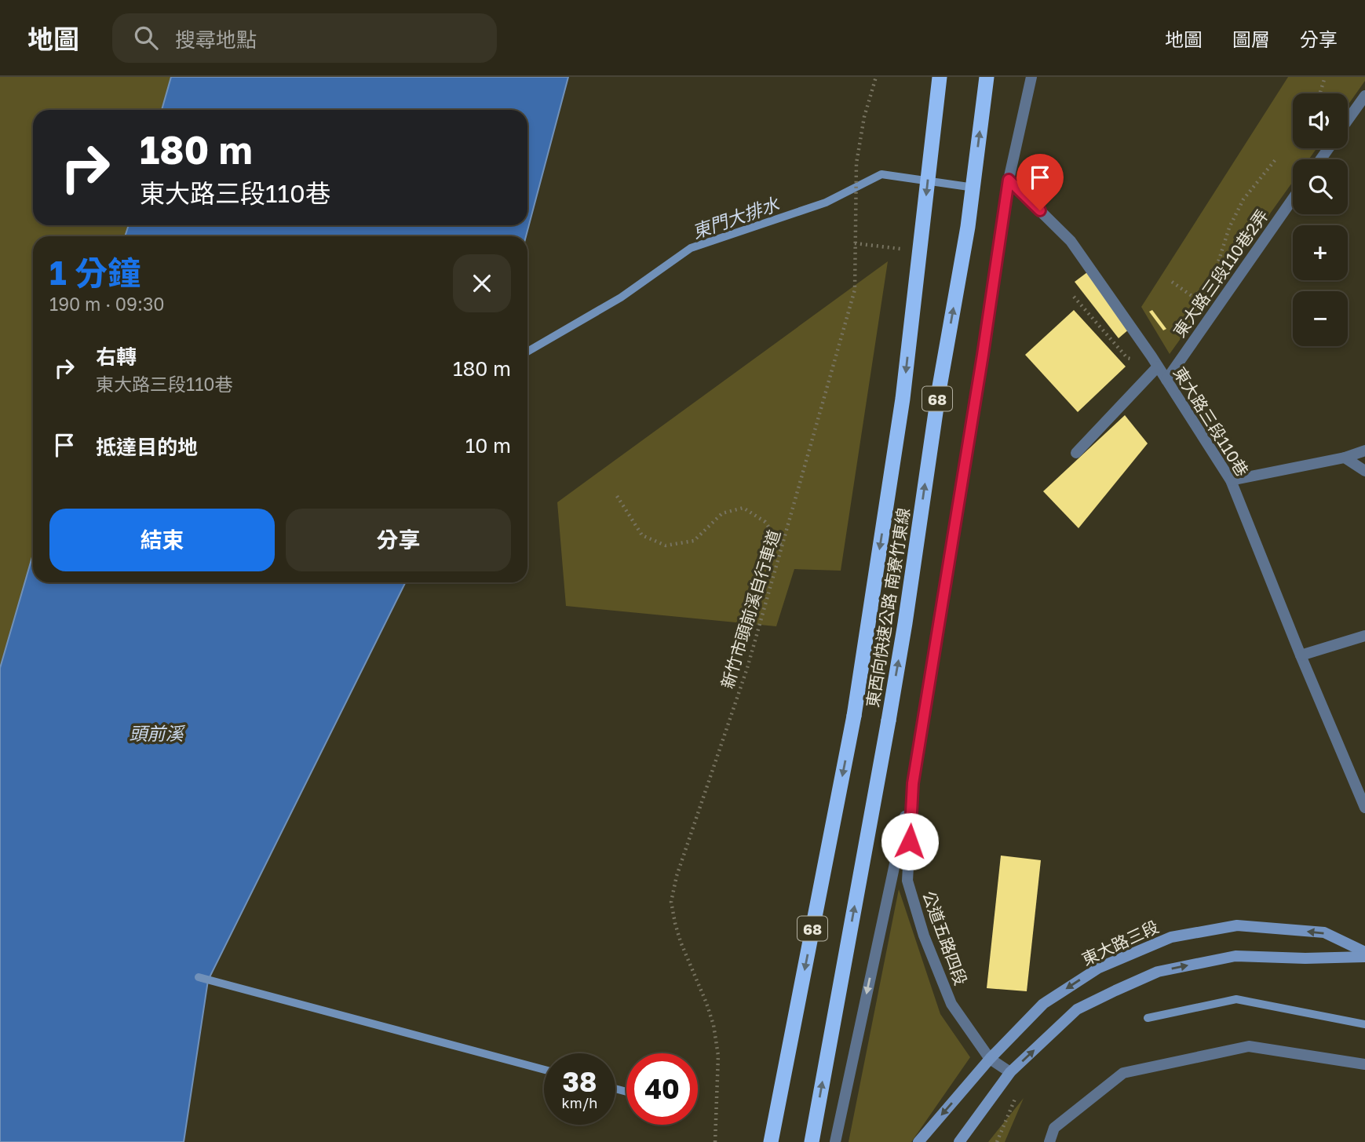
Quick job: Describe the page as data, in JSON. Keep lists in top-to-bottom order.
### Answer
{
  "streets": {
    "highway": ["68", "東西向快速公路 南寮竹東線"],
    "main road": ["東大路三段"],
    "street": ["東大路三段110巷2弄", "東大路三段110巷", "公道五路四段"],
    "path": ["新竹市頭前溪自行車道"]
  },
  "crossings": [
    ["東大路三段110巷2弄", "東大路三段110巷"],
    ["東大路三段110巷", "公道五路四段"],
    ["公道五路四段", "東大路三段"]
  ],
  "water": ["東門大排水", "頭前溪"],
  "page": {
    "header": "地圖",
    "search": "搜尋地點",
    "nav": ["地圖", "圖層", "分享"],
    "map_buttons": ["+", "−"],
    "turn": ["180 m", "東大路三段110巷"],
    "heading": ["1 分鐘", "190 m · 09:30"],
    "list": [
      {
        "name": "右轉",
        "note": "東大路三段110巷",
        "value": "180 m"
      },
      {
        "name": "抵達目的地",
        "value": "10 m"
      }
    ],
    "buttons": ["結束", "分享"],
    "speed": "38 km/h",
    "limit": "40"
  }
}
